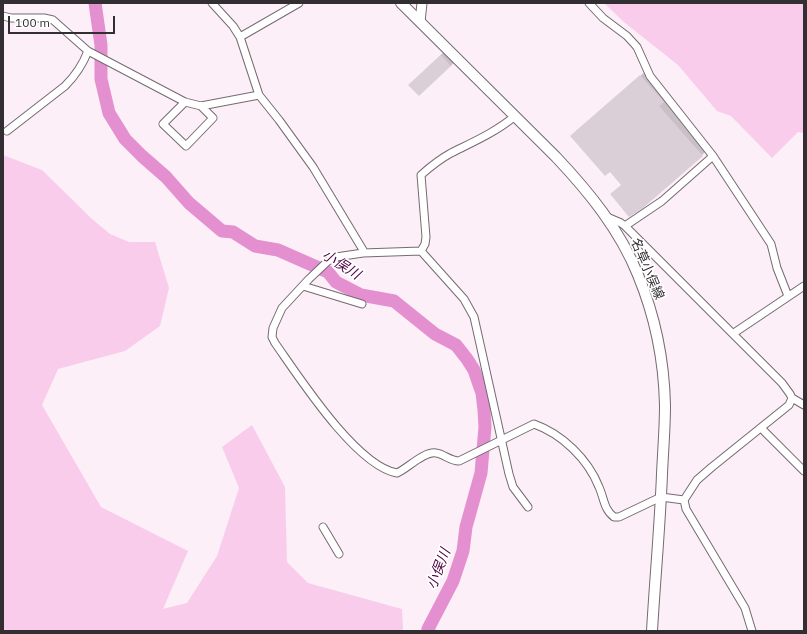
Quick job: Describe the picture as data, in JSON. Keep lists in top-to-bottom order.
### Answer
{
  "streets": {
    "main road": ["名草小俣線"]
  },
  "water": ["小俣川"],
  "scale_bar": "100 m"
}
